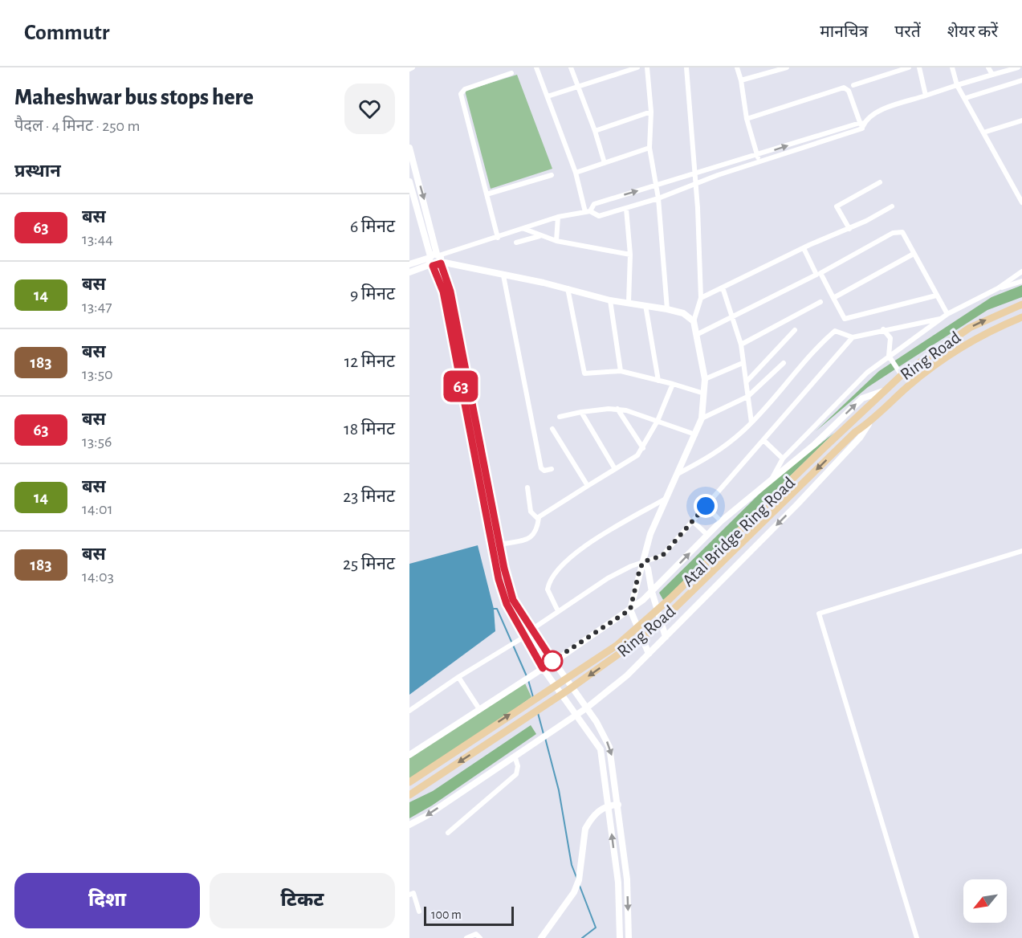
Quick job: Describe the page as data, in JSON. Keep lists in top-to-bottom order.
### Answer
{
  "streets": {
    "main road": ["Ring Road", "Atal Bridge Ring Road"]
  },
  "crossings": [
    ["Ring Road", "Atal Bridge Ring Road"]
  ],
  "one_way": ["Atal Bridge Ring Road"],
  "lines": ["bus line 63"],
  "scale_bar": "100 m",
  "north": "bottom left",
  "page": {
    "header": "Commutr",
    "nav": ["मानचित्र", "परतें", "शेयर करें"],
    "heading": [
      ["Maheshwar bus stops here", "पैदल · 4 मिनट · 250 m"],
      "प्रस्थान"
    ],
    "on_map": "63",
    "list": [
      {
        "mark": "63",
        "name": "बस",
        "note": "13:44",
        "value": "6 मिनट"
      },
      {
        "mark": "14",
        "name": "बस",
        "note": "13:47",
        "value": "9 मिनट"
      },
      {
        "mark": "183",
        "name": "बस",
        "note": "13:50",
        "value": "12 मिनट"
      },
      {
        "mark": "63",
        "name": "बस",
        "note": "13:56",
        "value": "18 मिनट"
      },
      {
        "mark": "14",
        "name": "बस",
        "note": "14:01",
        "value": "23 मिनट"
      },
      {
        "mark": "183",
        "name": "बस",
        "note": "14:03",
        "value": "25 मिनट"
      }
    ],
    "buttons": ["दिशा", "टिकट"],
    "scale": "100 m"
  }
}
